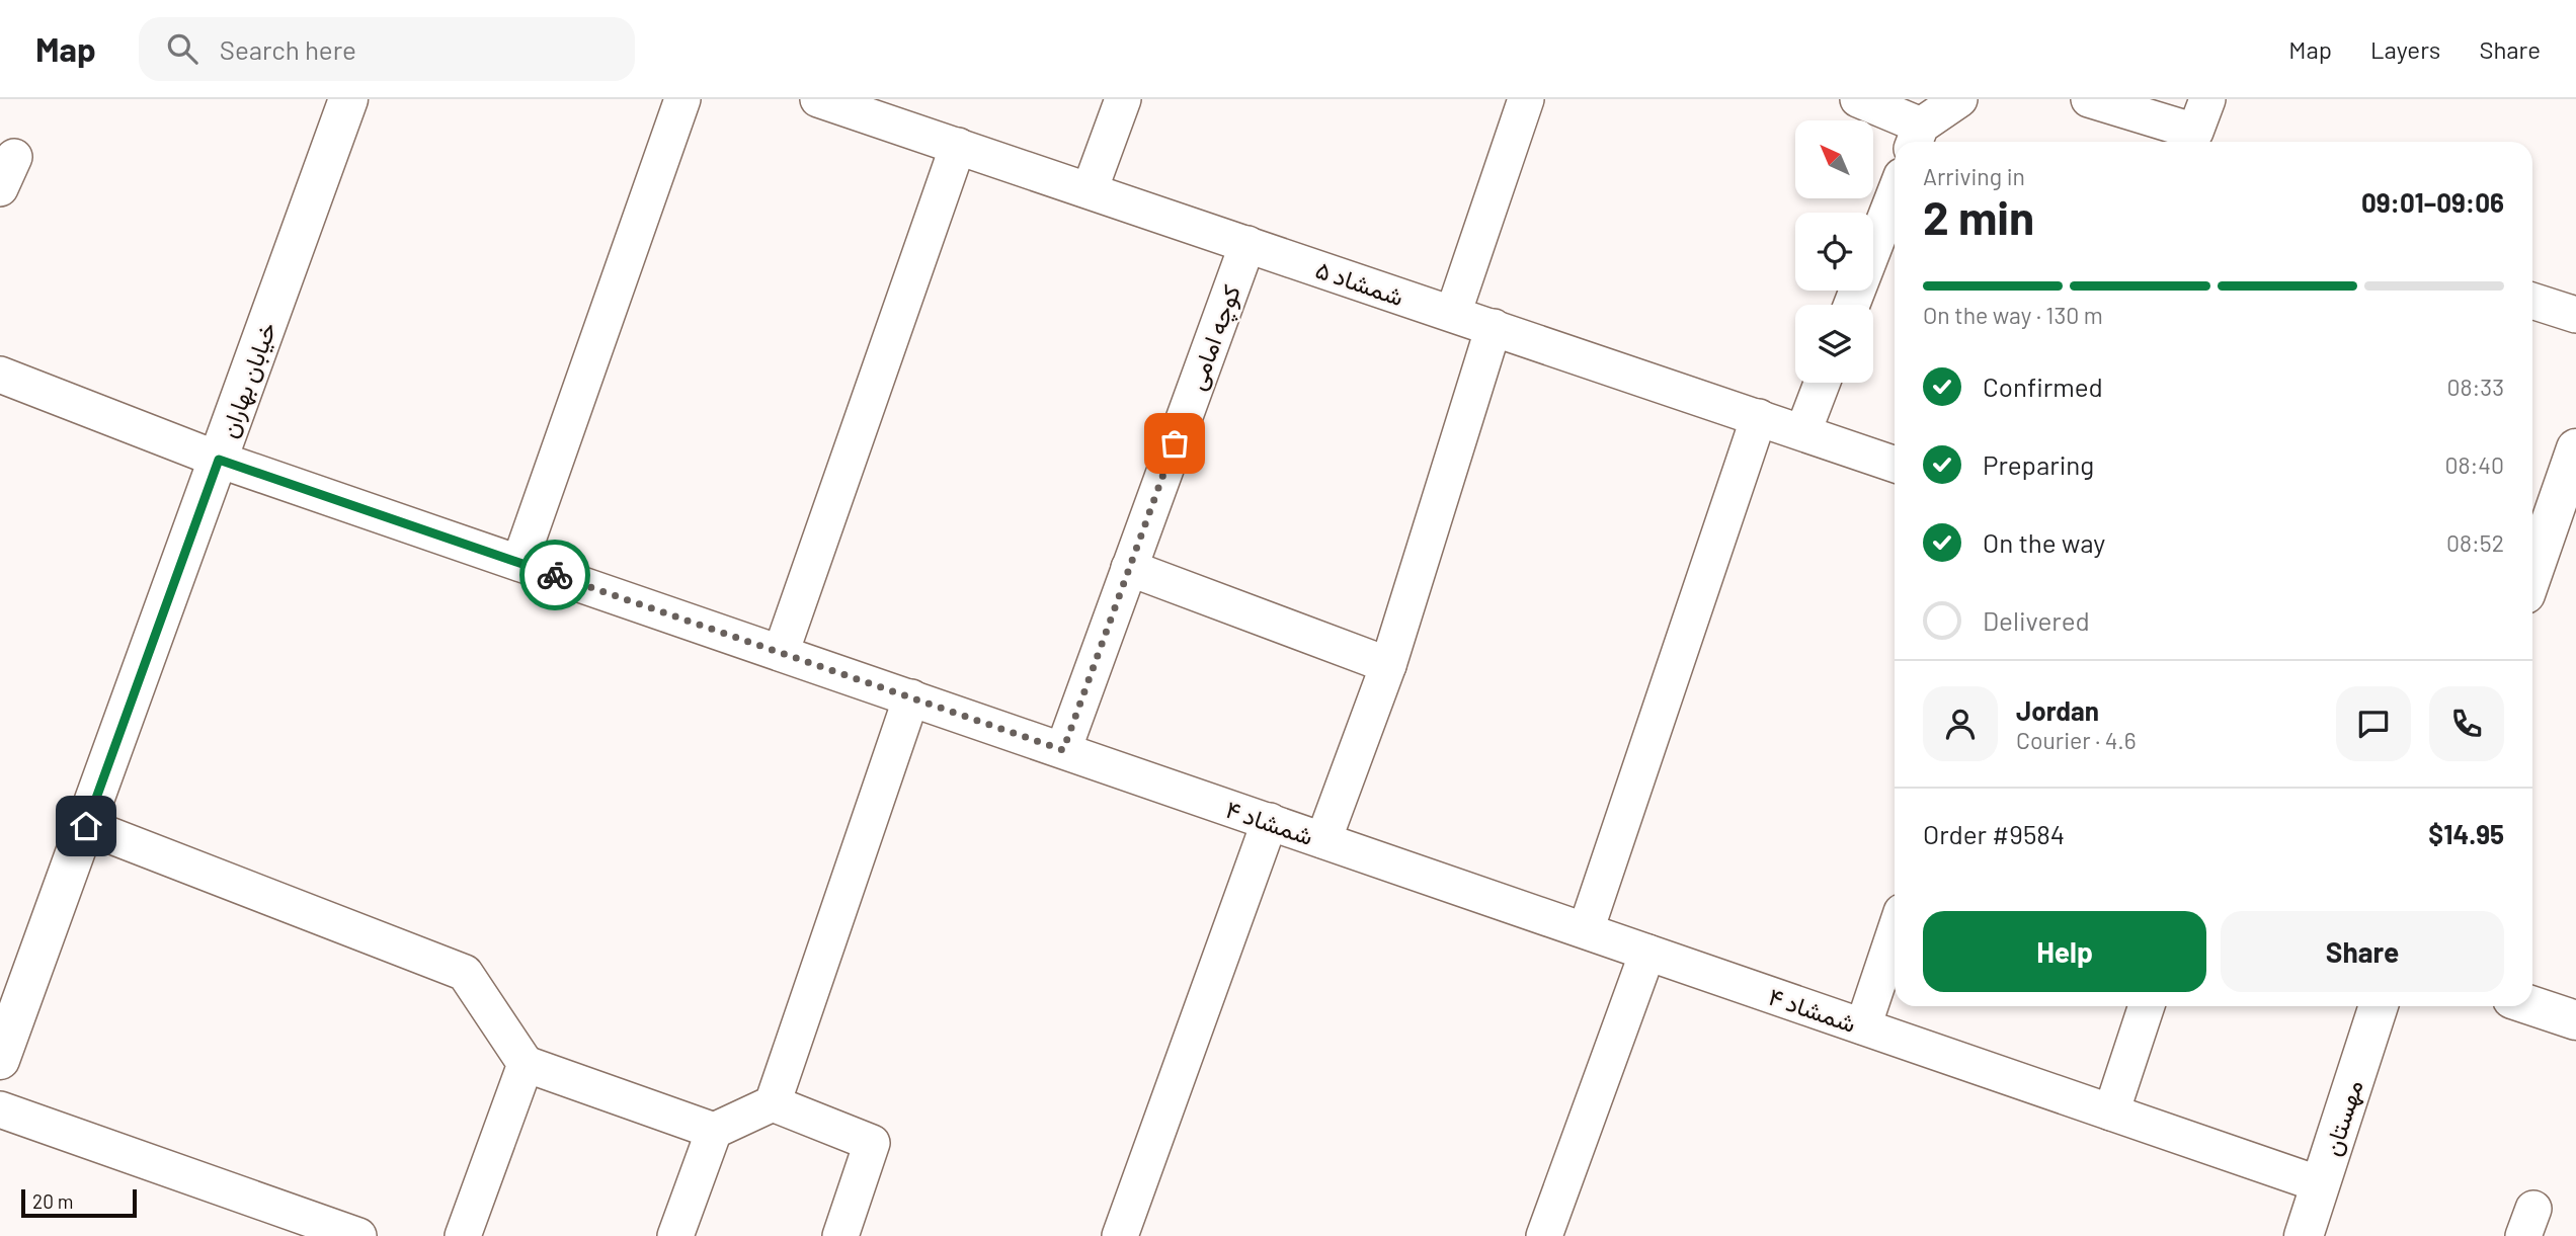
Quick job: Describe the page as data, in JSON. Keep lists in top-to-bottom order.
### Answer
{
  "streets": {
    "street": [
      "شمشاد ۵",
      "کوچه امامی",
      "خیابان بهاران",
      "شمشاد ۴",
      "مهستان"
    ]
  },
  "crossings": [
    ["شمشاد ۵", "کوچه امامی"],
    ["کوچه امامی", "شمشاد ۴"],
    ["خیابان بهاران", "شمشاد ۴"],
    ["شمشاد ۴", "مهستان"]
  ],
  "scale_bar": "20 m",
  "north": "top left",
  "page": {
    "header": "Map",
    "search": "Search here",
    "nav": ["Map", "Layers", "Share"],
    "heading": ["2 min", "Arriving in", "09:01–09:06"],
    "panel": [
      "Jordan",
      "Courier · 4.6",
      "Order #9584",
      "$14.95"
    ],
    "bar": "On the way · 130 m",
    "list": [
      ["Confirmed", "08:33"],
      ["Preparing", "08:40"],
      ["On the way", "08:52"],
      "Delivered"
    ],
    "buttons": ["Help", "Share"],
    "scale": "20 m"
  }
}
